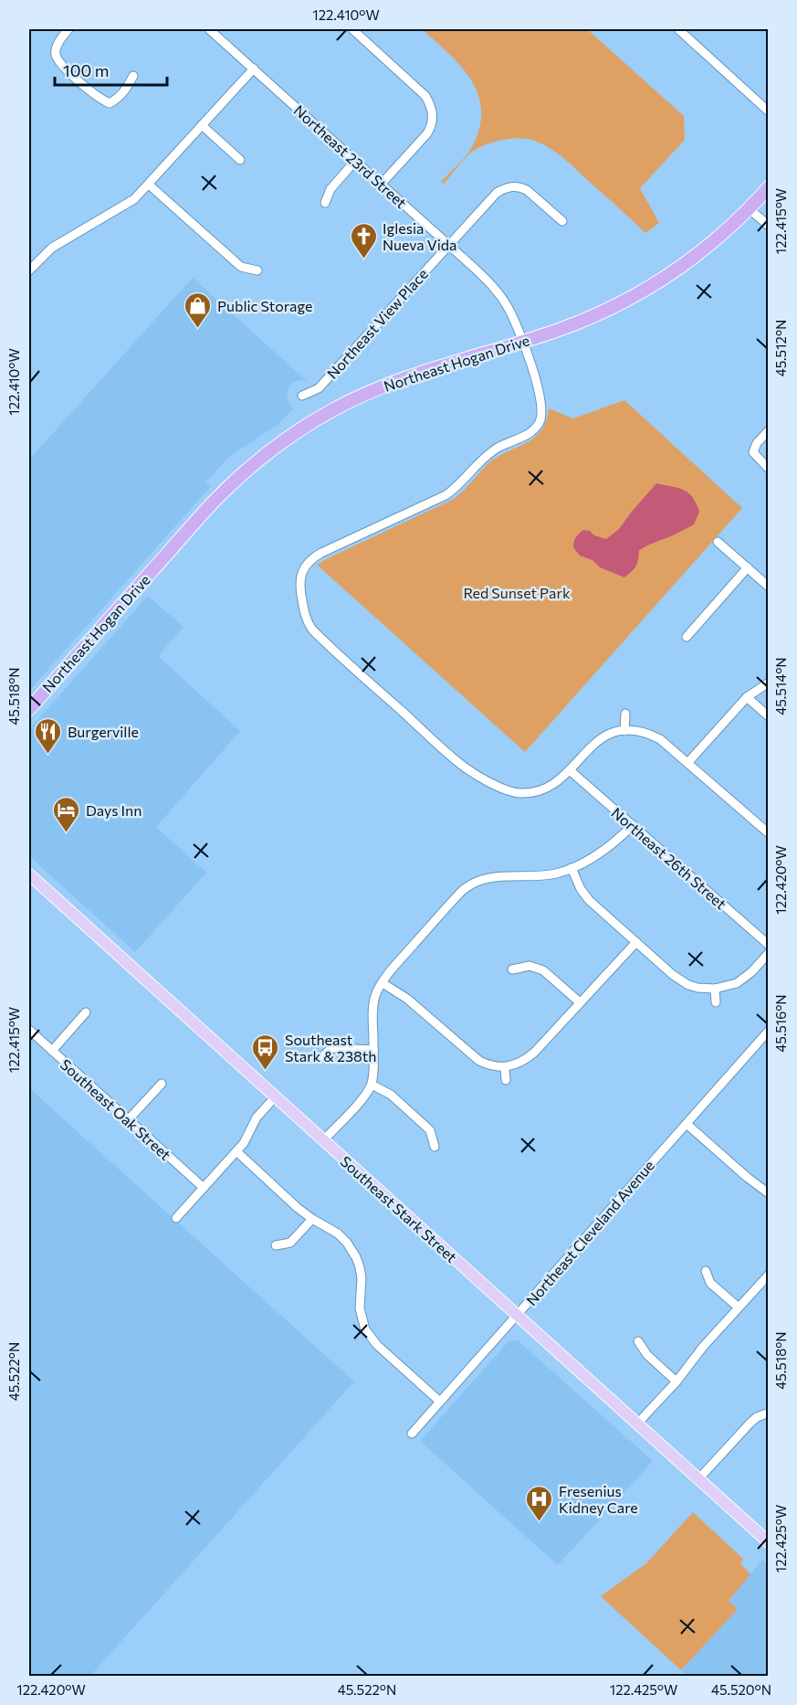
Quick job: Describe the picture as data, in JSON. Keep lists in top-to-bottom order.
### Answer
{
  "streets": {
    "highway": ["Northeast Hogan Drive"],
    "main road": ["Southeast Stark Street"],
    "street": [
      "Northeast 23rd Street",
      "Northeast View Place",
      "Northeast 26th Street",
      "Southeast Oak Street",
      "Northeast Cleveland Avenue"
    ]
  },
  "crossings": [
    ["Northeast 23rd Street", "Northeast View Place"],
    ["Northeast 23rd Street", "Northeast Hogan Drive"],
    ["Northeast 23rd Street", "Northeast 26th Street"],
    ["Southeast Stark Street", "Northeast Cleveland Avenue"]
  ],
  "parks": ["Red Sunset Park"],
  "places": {
    "church": ["Iglesia Nueva Vida"],
    "shop": ["Public Storage"],
    "restaurant": ["Burgerville"],
    "hotel": ["Days Inn"],
    "bus stop": ["Southeast Stark & 238th"],
    "hospital": ["Fresenius Kidney Care"]
  },
  "scale_bar": "100 m",
  "coordinates": [
    "122.410°W",
    "122.415°W",
    "45.512°N",
    "45.514°N",
    "45.518°N",
    "122.420°W",
    "45.516°N",
    "45.522°N",
    "122.425°W",
    "45.520°N"
  ]
}
